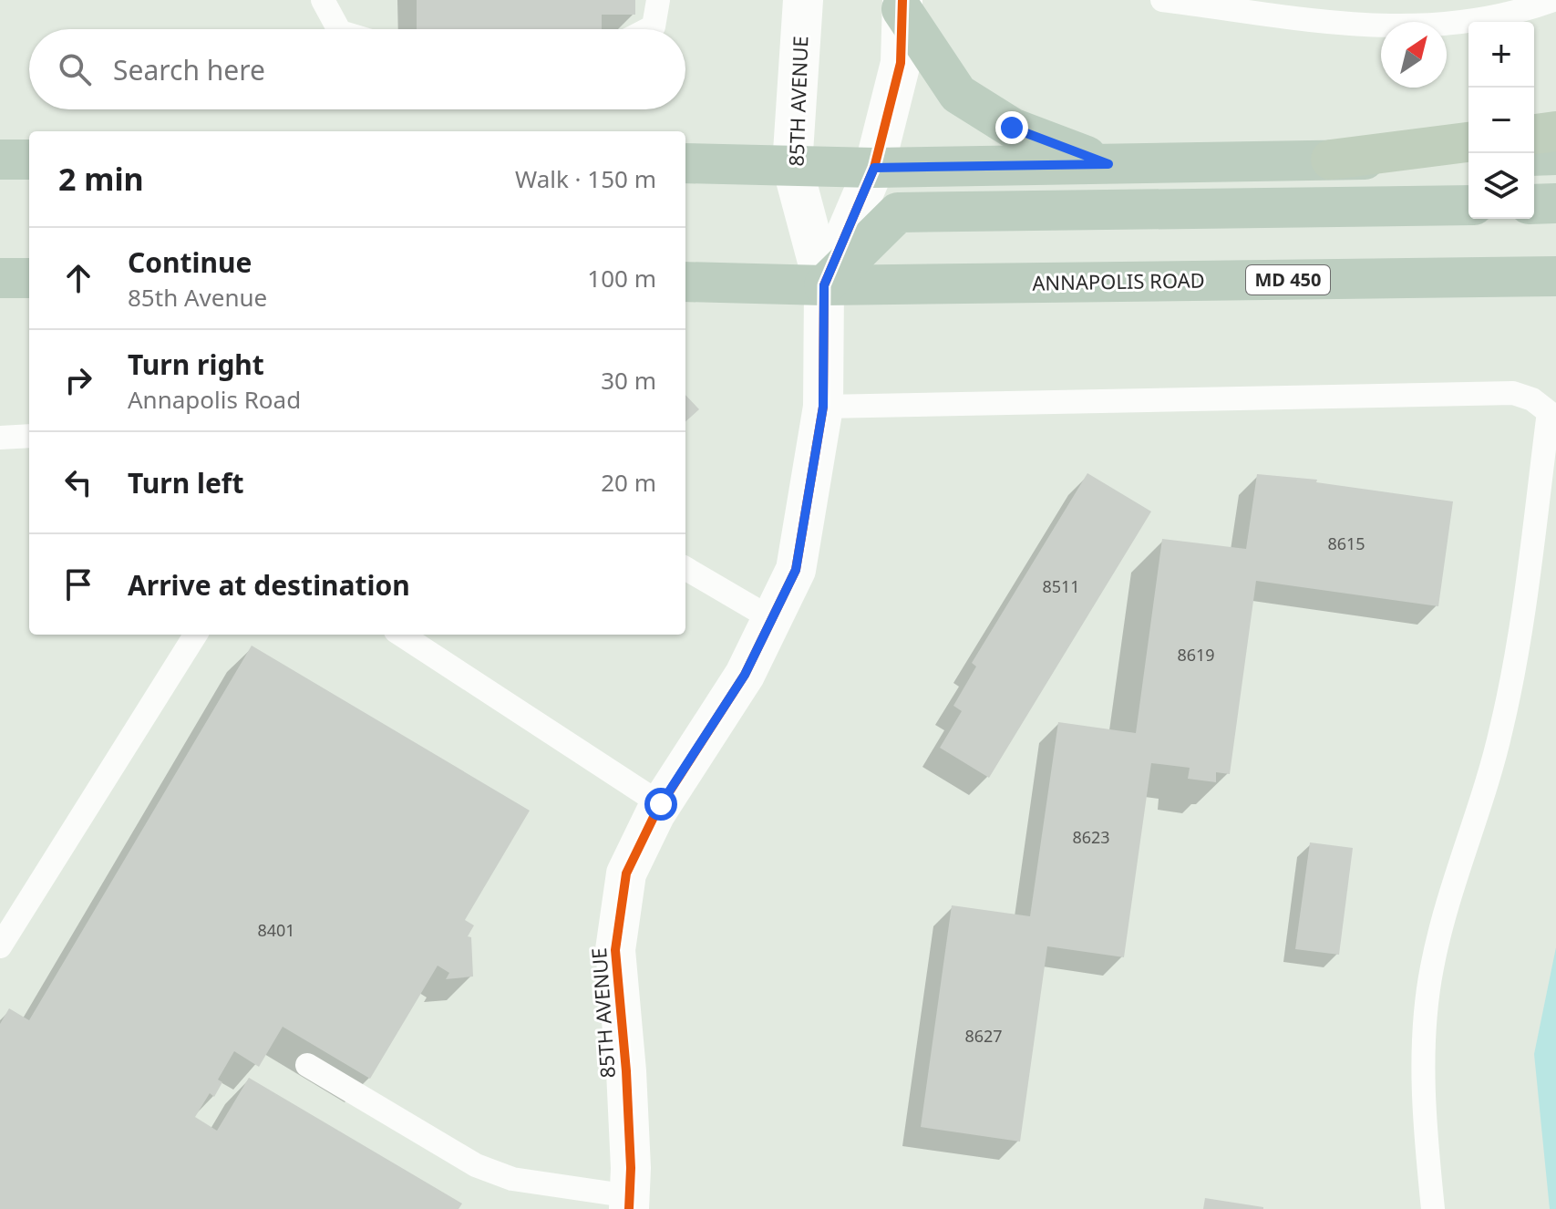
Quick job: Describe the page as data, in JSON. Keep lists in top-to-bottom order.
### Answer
{
  "streets": {
    "main road": ["MD 450", "ANNAPOLIS ROAD"],
    "street": ["85TH AVENUE"]
  },
  "crossings": [
    ["85TH AVENUE", "ANNAPOLIS ROAD"]
  ],
  "house_numbers": [
    "8615",
    "8511",
    "8619",
    "8623",
    "8401",
    "8627"
  ],
  "north": "top right",
  "page": {
    "map_buttons": ["+", "−"],
    "search": "Search here",
    "heading": ["2 min", "Walk · 150 m"],
    "list": [
      ["Continue", "85th Avenue", "100 m"],
      ["Turn right", "Annapolis Road", "30 m"],
      ["Turn left", "20 m"],
      "Arrive at destination"
    ]
  }
}
